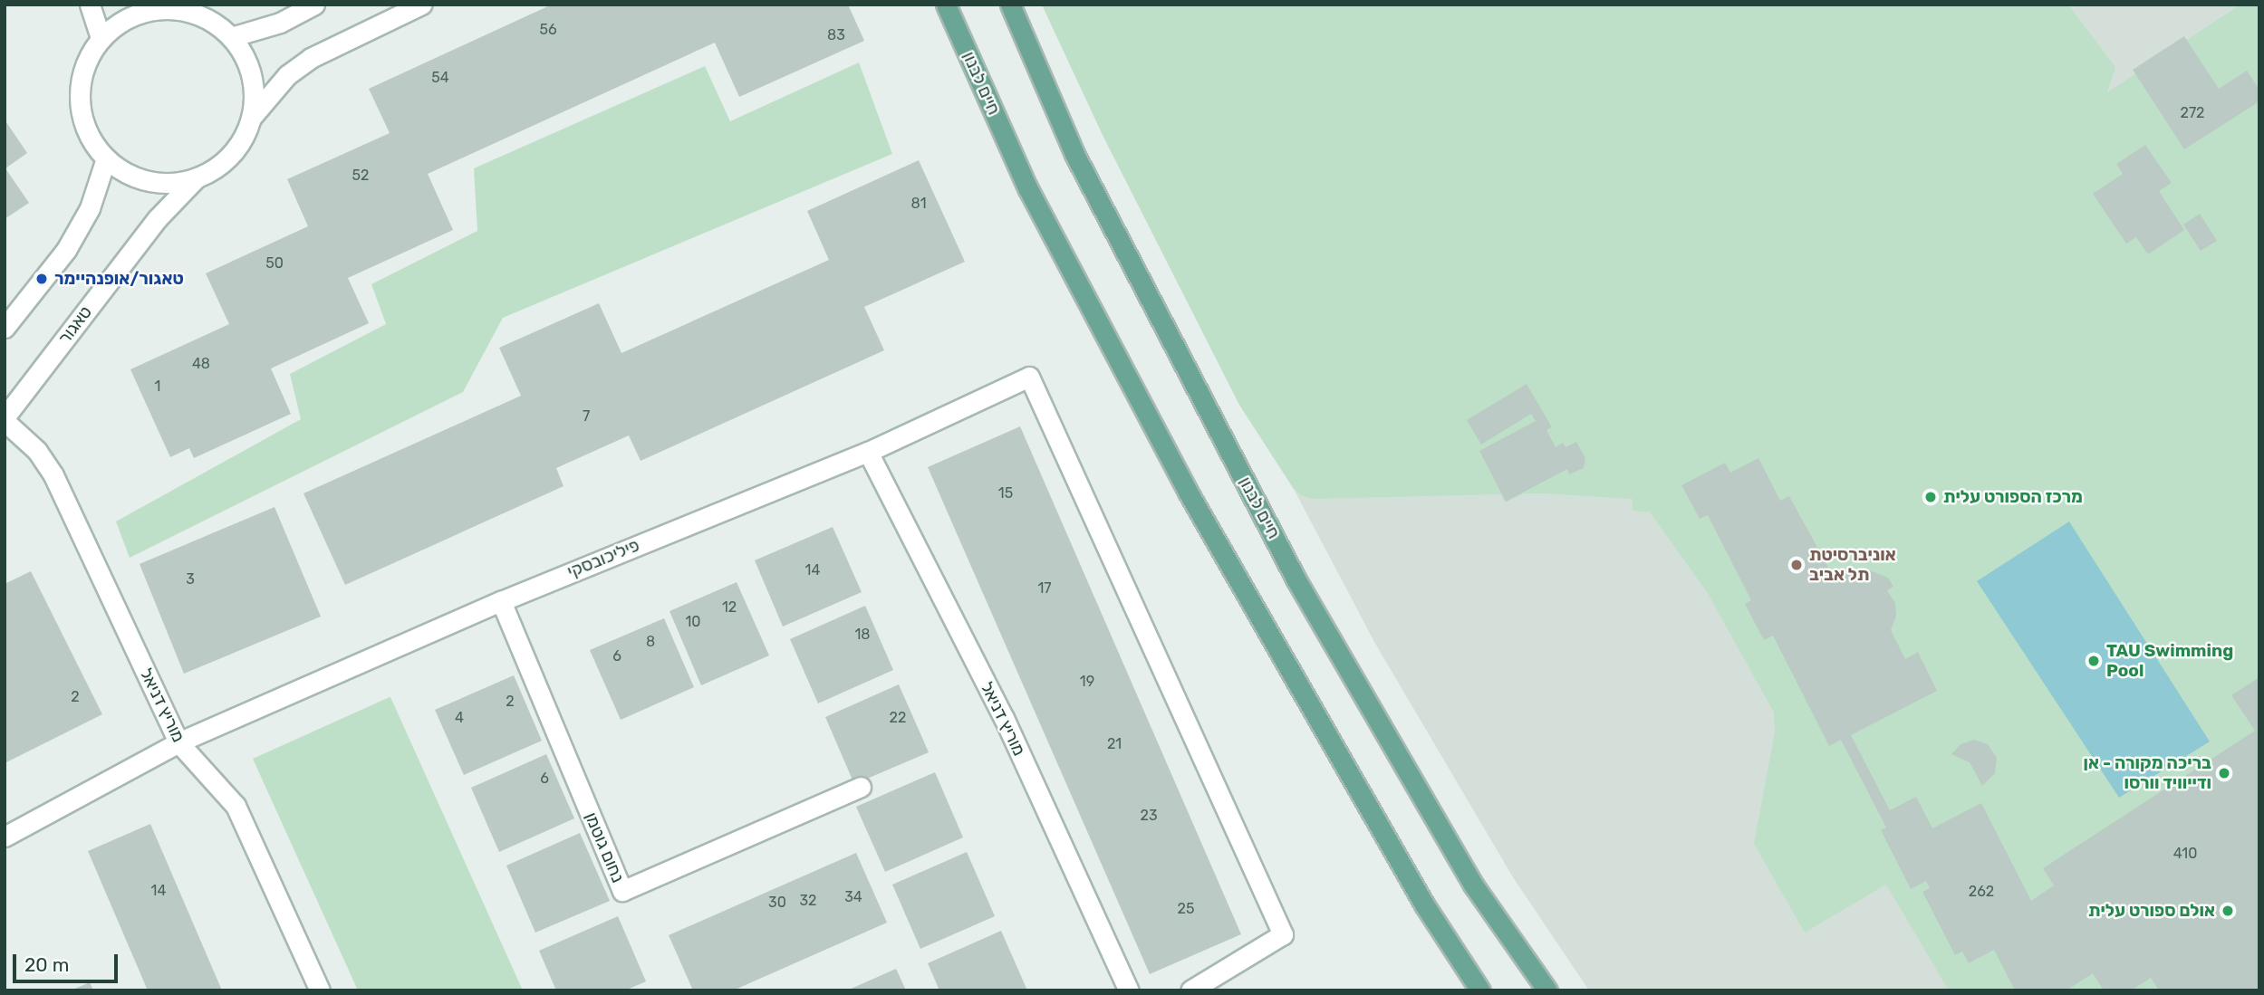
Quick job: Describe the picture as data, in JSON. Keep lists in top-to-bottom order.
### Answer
{
  "streets": {
    "main road": ["חיים לבנון"],
    "street": [
      "טאגור",
      "פיליכובסקי",
      "מוריץ דניאל",
      "נחום גוטמן"
    ]
  },
  "crossings": [
    ["טאגור", "מוריץ דניאל"],
    ["פיליכובסקי", "מוריץ דניאל"],
    ["פיליכובסקי", "נחום גוטמן"]
  ],
  "places": [
    "טאגור/אופנהיימר",
    "מרכז הספורט עלית",
    "אוניברסיטת תל אביב",
    "TAU Swimming Pool",
    "בריכה מקורה - אן ודייוויד וורסו",
    "אולם ספורט עלית"
  ],
  "house_numbers": [
    "56",
    "83",
    "54",
    "272",
    "52",
    "81",
    "50",
    "48",
    "1",
    "7",
    "15",
    "14",
    "3",
    "17",
    "12",
    "10",
    "18",
    "8",
    "6",
    "19",
    "2",
    "2",
    "4",
    "22",
    "21",
    "6",
    "23",
    "410",
    "14",
    "262",
    "34",
    "32",
    "30",
    "25"
  ],
  "scale_bar": "20 m"
}
